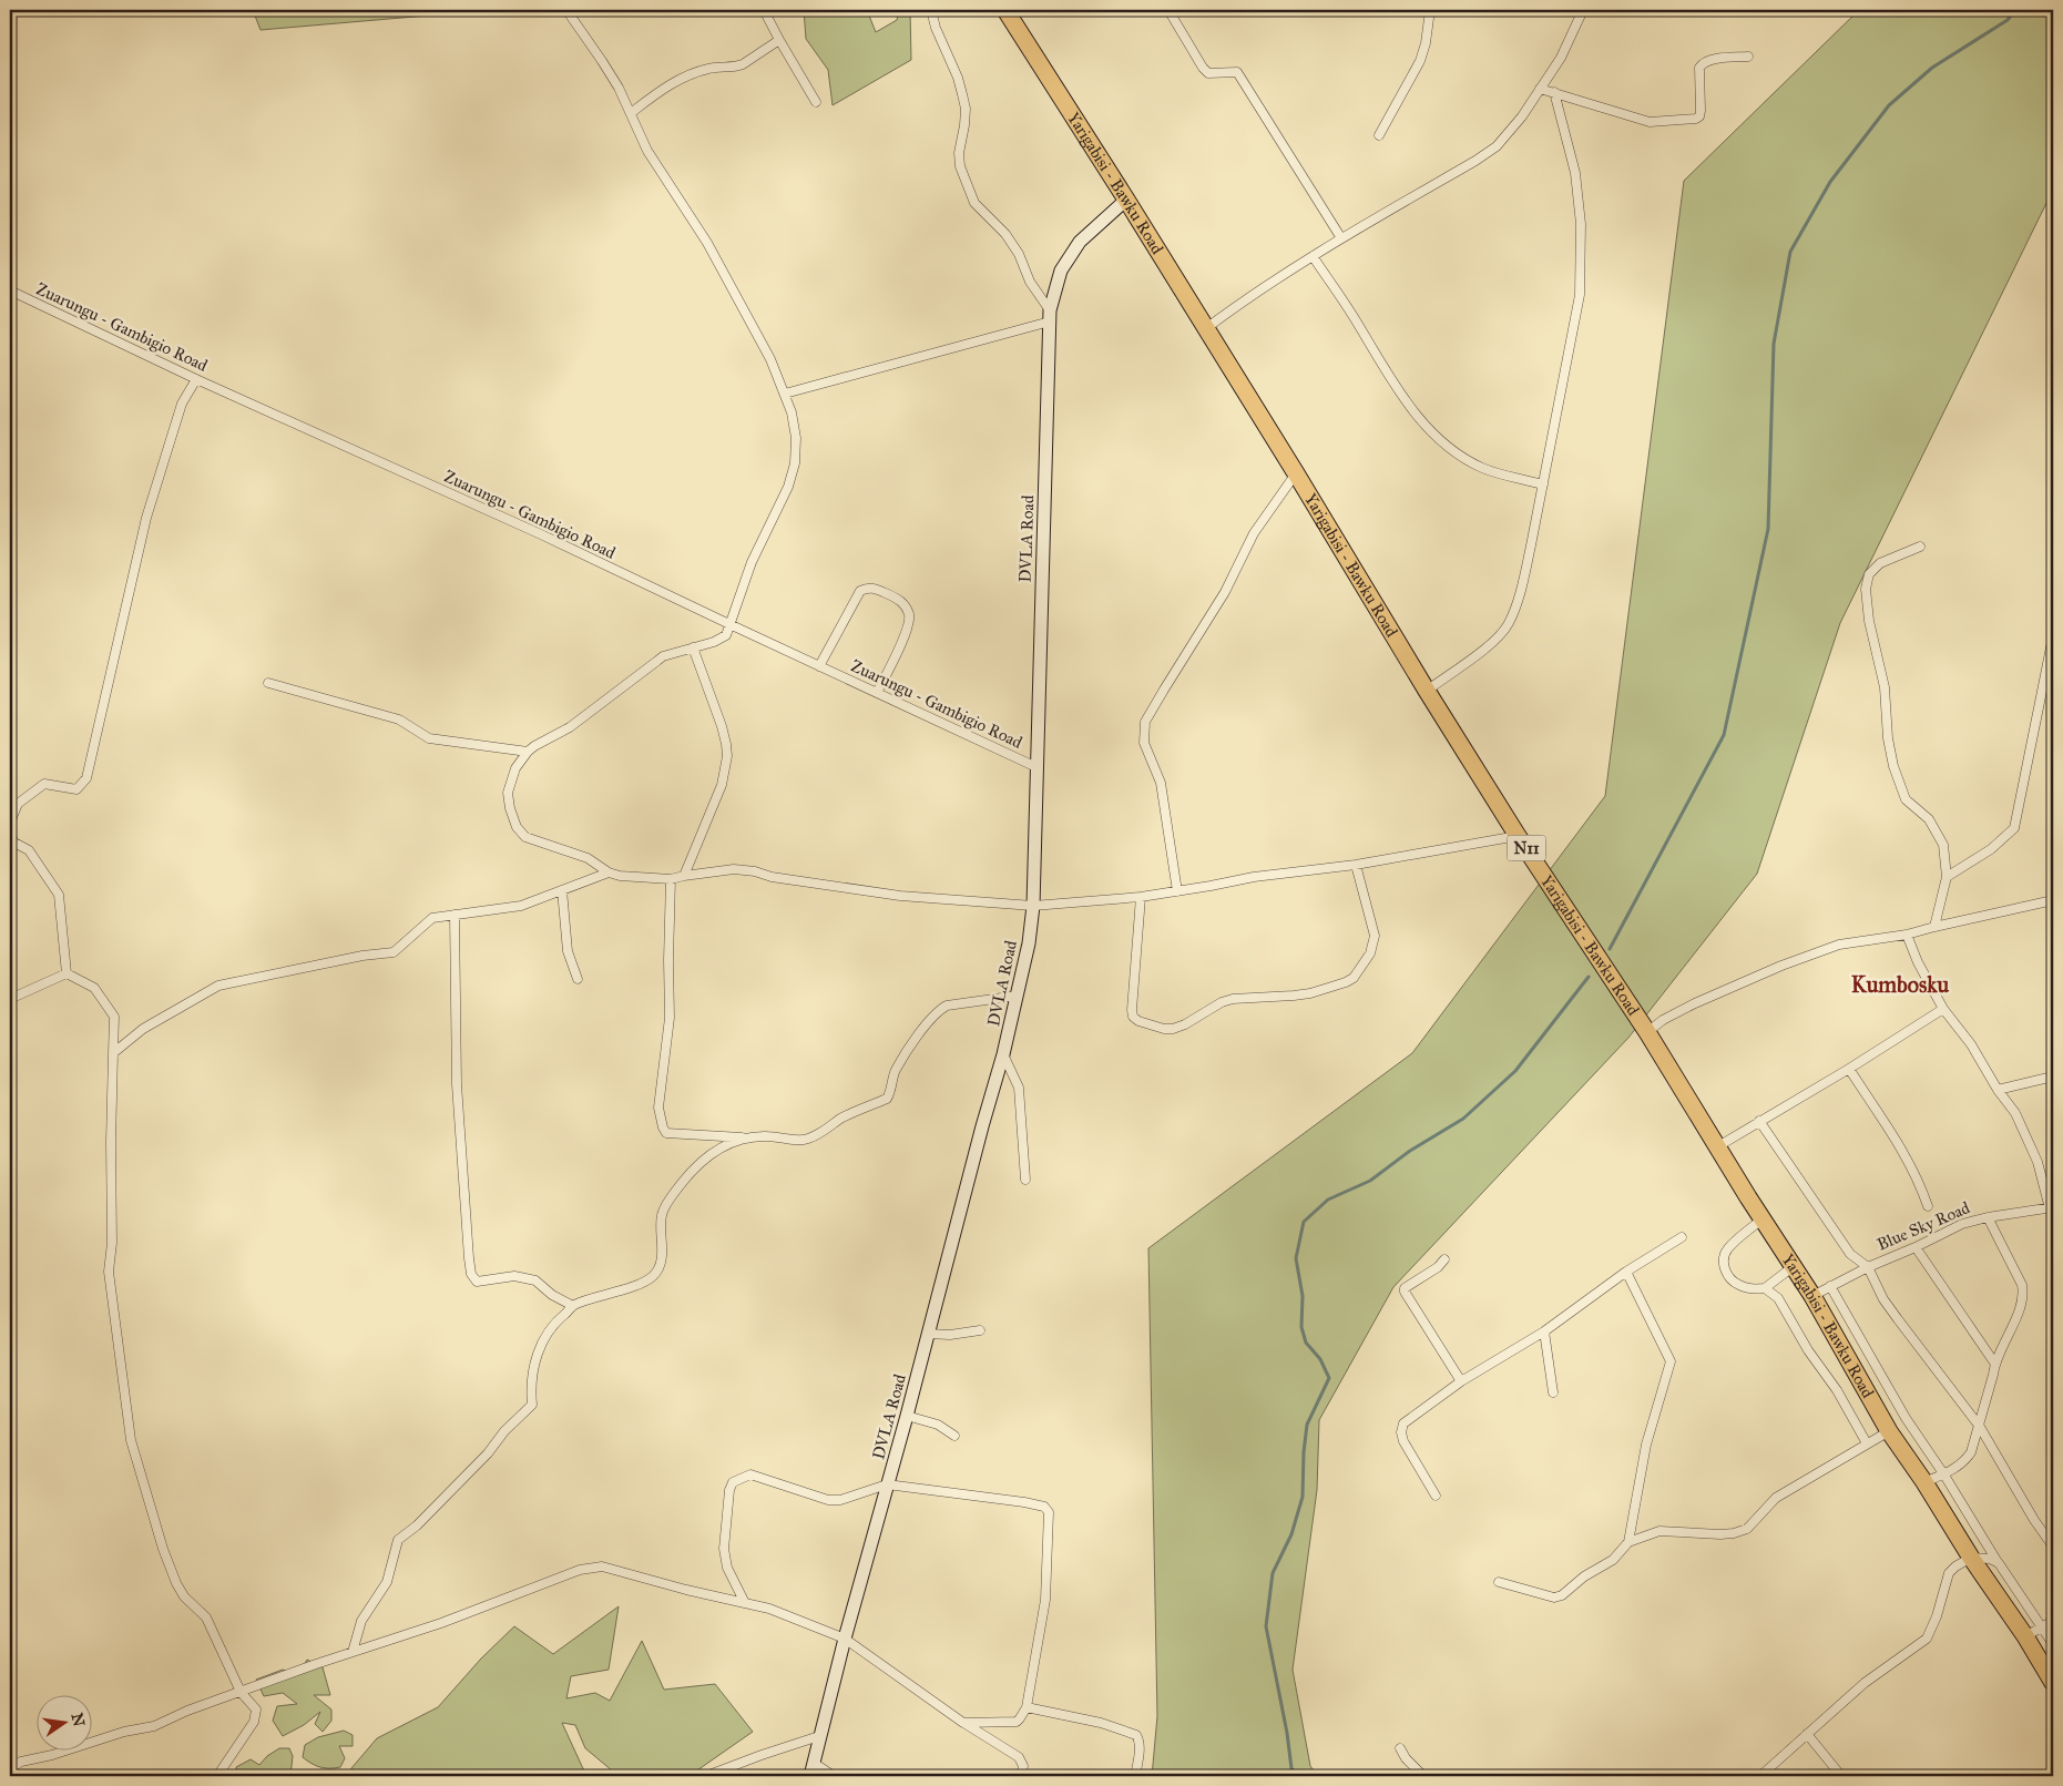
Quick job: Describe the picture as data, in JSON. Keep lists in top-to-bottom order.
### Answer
{
  "streets": {
    "highway": ["Yarigabisi - Bawku Road", "N11"],
    "street": ["Zuarungu - Gambigio Road", "DVLA Road", "Blue Sky Road"]
  },
  "crossings": [
    ["Yarigabisi - Bawku Road", "DVLA Road"],
    ["Yarigabisi - Bawku Road", "Blue Sky Road"],
    ["Zuarungu - Gambigio Road", "DVLA Road"]
  ],
  "districts": ["Kumbosku"],
  "north": "right"
}
